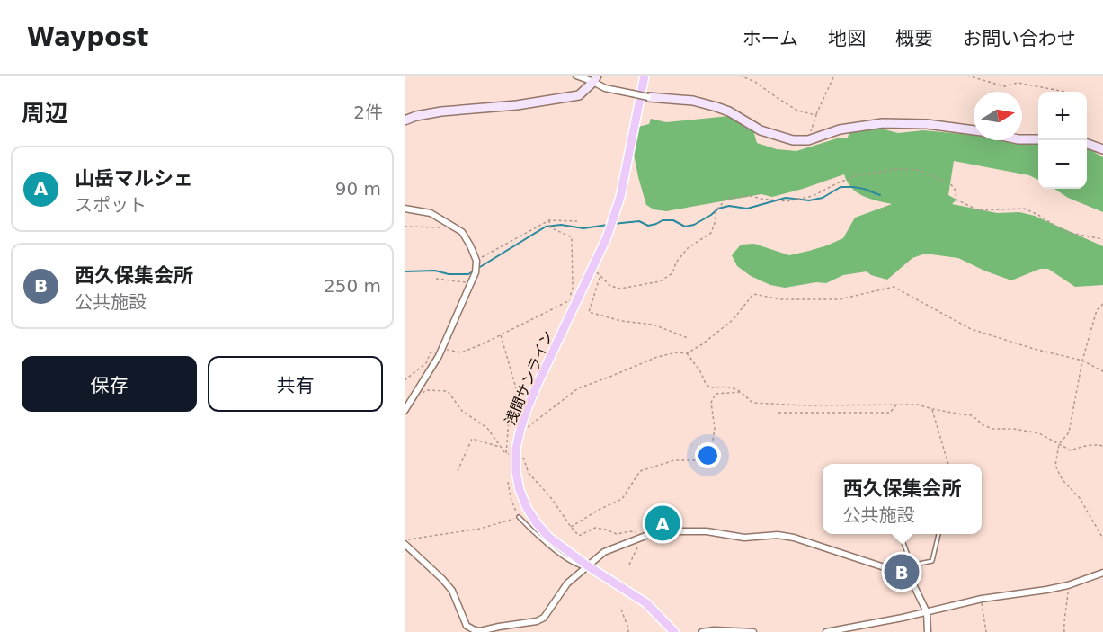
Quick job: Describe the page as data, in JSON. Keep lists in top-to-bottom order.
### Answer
{
  "streets": {
    "main road": ["浅間サンライン"]
  },
  "north": "right",
  "page": {
    "header": "Waypost",
    "nav": [
      "ホーム",
      "地図",
      "概要",
      "お問い合わせ"
    ],
    "heading": ["周辺", "2件"],
    "map_buttons": ["+", "−"],
    "list": [
      {
        "mark": "A",
        "name": "山岳マルシェ",
        "note": "スポット",
        "value": "90 m"
      },
      {
        "mark": "B",
        "name": "西久保集会所",
        "note": "公共施設",
        "value": "250 m"
      }
    ],
    "buttons": ["保存", "共有"],
    "popup": ["西久保集会所", "公共施設"],
    "pins": ["A", "B"]
  }
}
